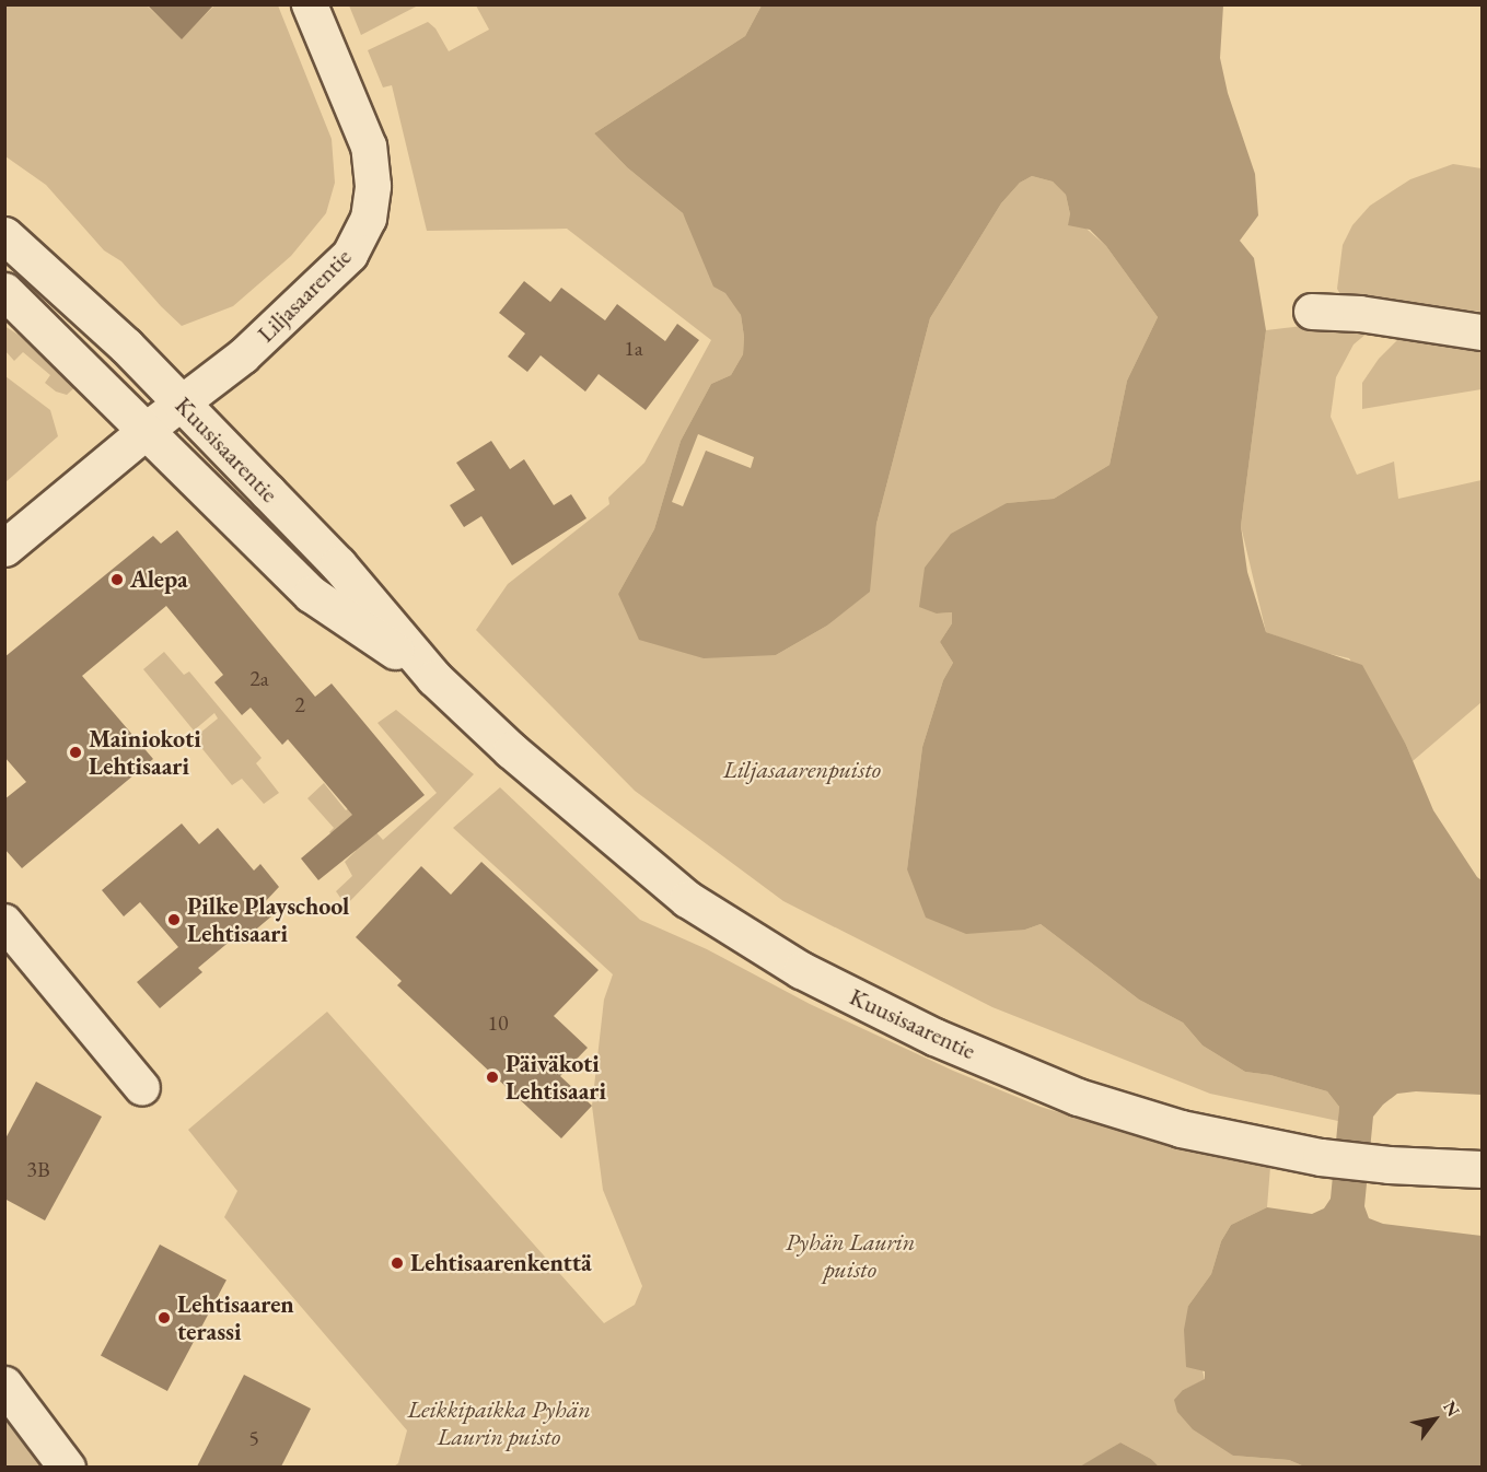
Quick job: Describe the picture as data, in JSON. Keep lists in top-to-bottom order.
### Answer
{
  "streets": {
    "main road": ["Kuusisaarentie"],
    "street": ["Liljasaarentie"]
  },
  "crossings": [
    ["Liljasaarentie", "Kuusisaarentie"]
  ],
  "parks": ["Liljasaarenpuisto", "Pyhän Laurin puisto", "Leikkipaikka Pyhän Laurin puisto"],
  "places": [
    "Alepa",
    "Mainiokoti Lehtisaari",
    "Pilke Playschool Lehtisaari",
    "Päiväkoti Lehtisaari",
    "Lehtisaarenkenttä",
    "Lehtisaaren terassi"
  ],
  "house_numbers": [
    "1a",
    "2a",
    "2",
    "10",
    "3B",
    "5"
  ],
  "north": "top right"
}
